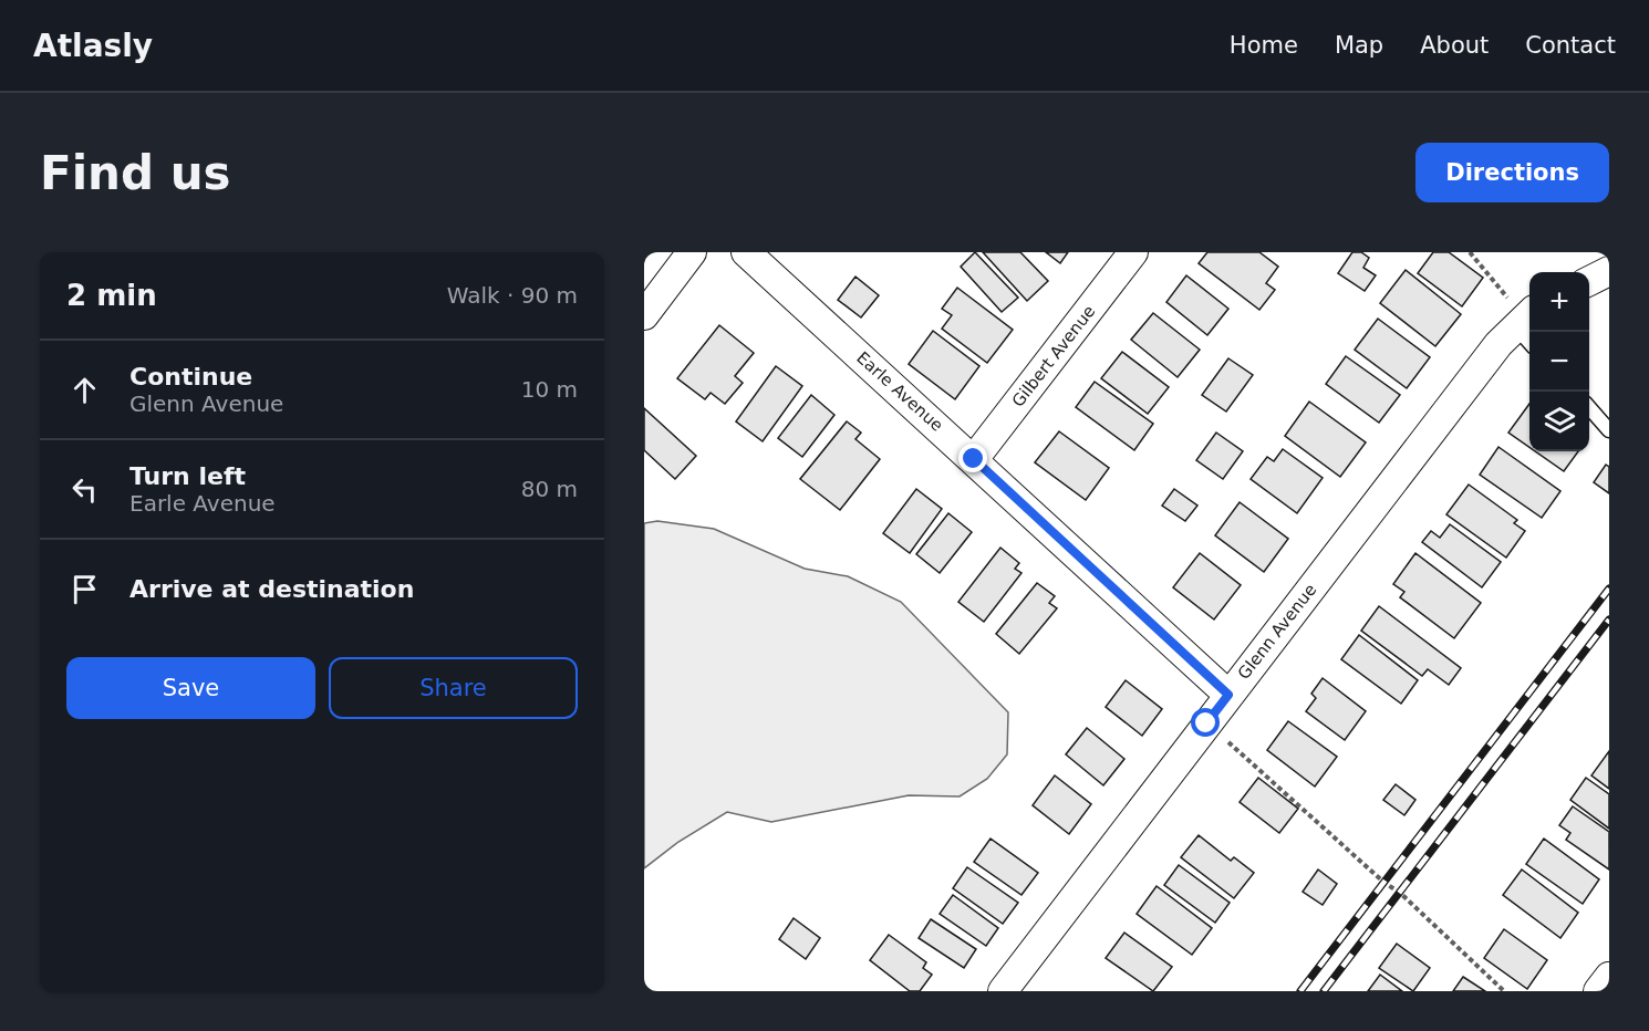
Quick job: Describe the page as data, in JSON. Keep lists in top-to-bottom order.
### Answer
{
  "streets": {
    "street": ["Gilbert Avenue", "Earle Avenue", "Glenn Avenue"]
  },
  "crossings": [
    ["Gilbert Avenue", "Earle Avenue"],
    ["Earle Avenue", "Glenn Avenue"]
  ],
  "page": {
    "header": "Atlasly",
    "nav": [
      "Home",
      "Map",
      "About",
      "Contact"
    ],
    "buttons": [
      "Directions",
      ["Save", "Share"]
    ],
    "title": "Find us",
    "heading": ["2 min", "Walk · 90 m"],
    "map_buttons": ["+", "−"],
    "list": [
      ["Continue", "Glenn Avenue", "10 m"],
      ["Turn left", "Earle Avenue", "80 m"],
      "Arrive at destination"
    ]
  }
}
